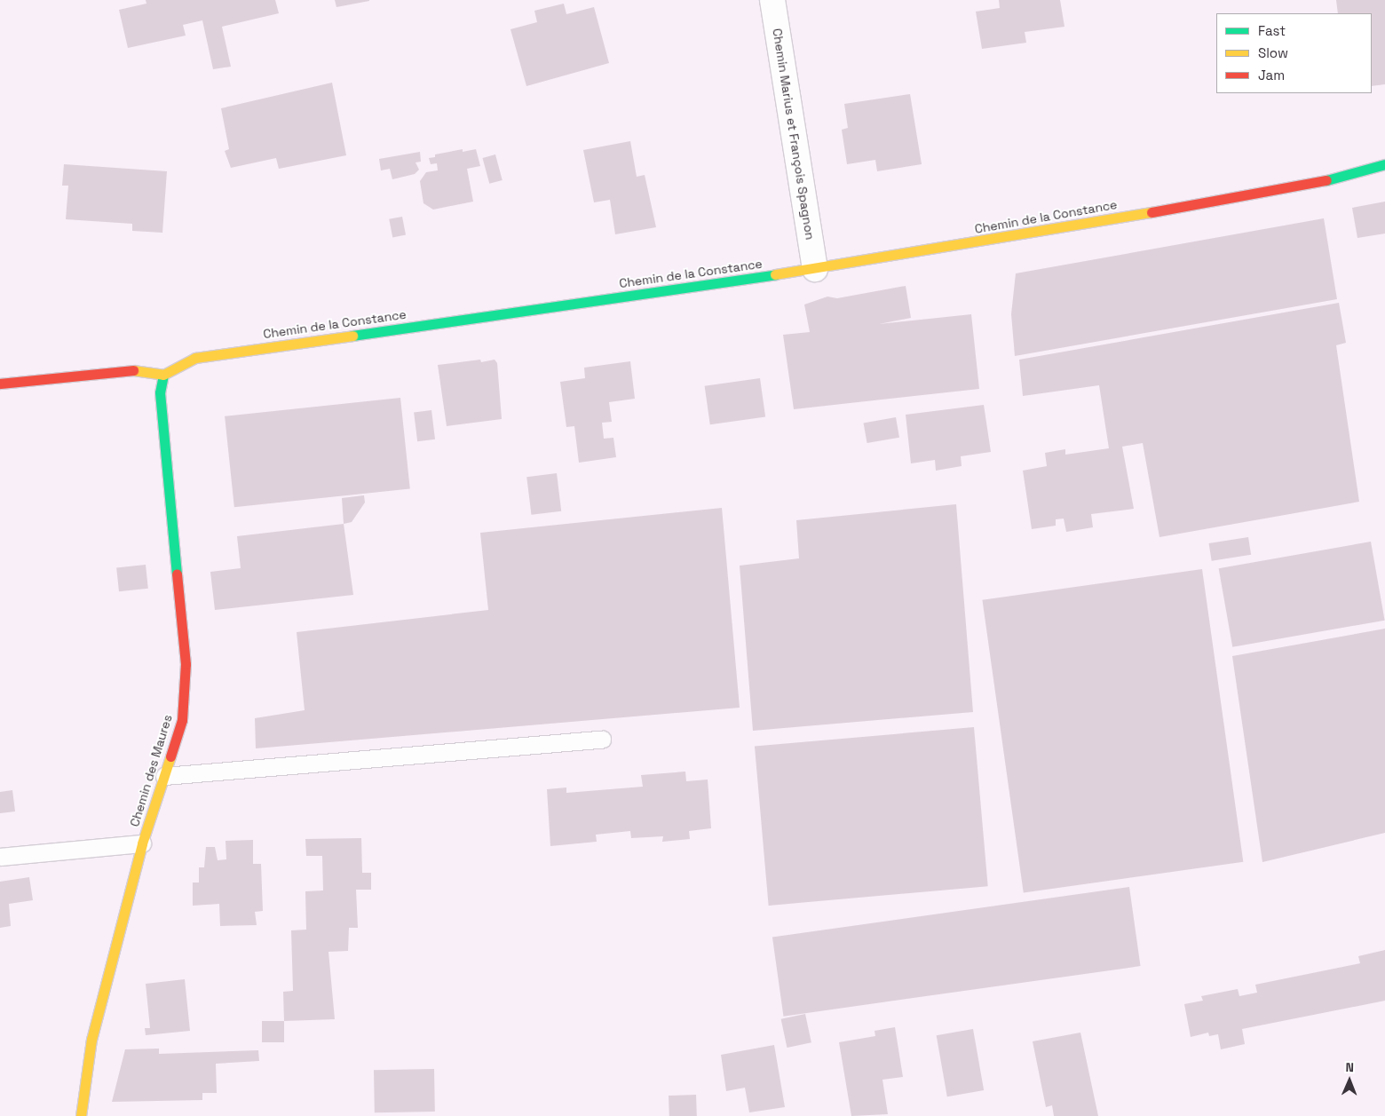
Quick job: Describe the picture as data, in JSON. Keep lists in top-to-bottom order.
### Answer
{
  "streets": {
    "street": ["Chemin Marius et François Spagnon", "Chemin de la Constance", "Chemin des Maures"]
  },
  "crossings": [
    ["Chemin Marius et François Spagnon", "Chemin de la Constance"],
    ["Chemin de la Constance", "Chemin des Maures"]
  ],
  "legend": ["Fast", "Slow", "Jam"],
  "north": "top"
}
